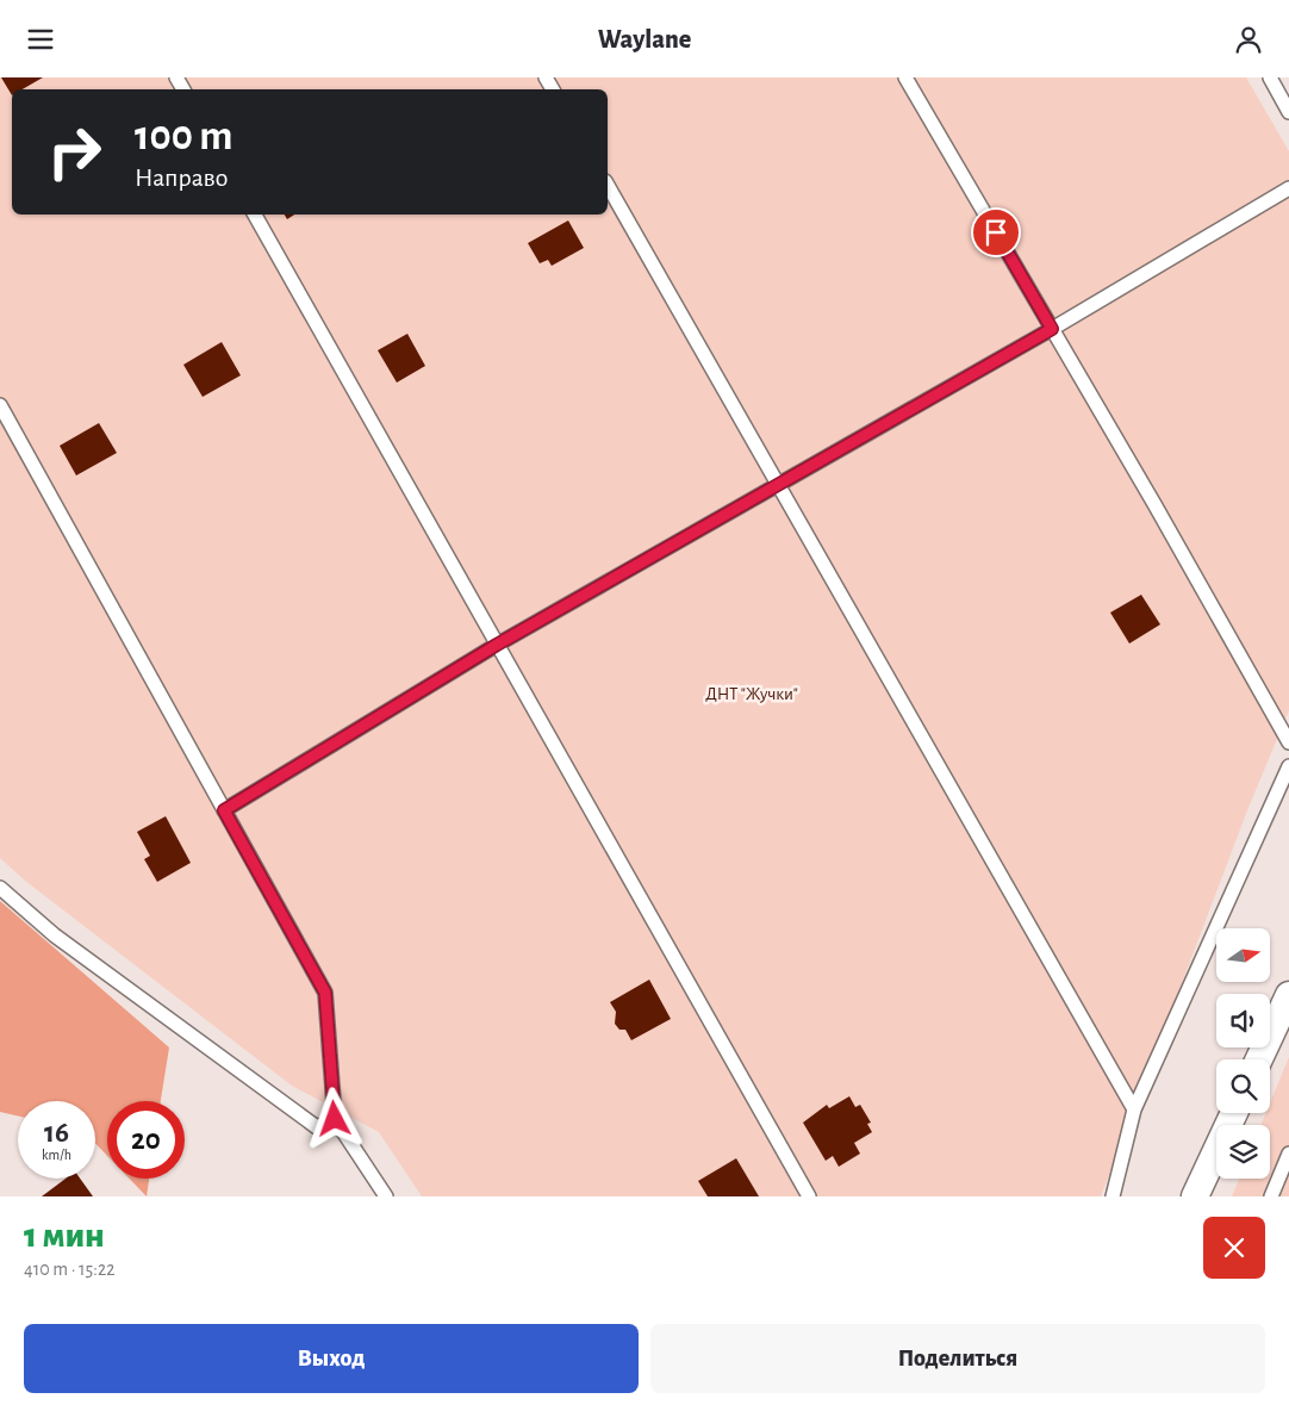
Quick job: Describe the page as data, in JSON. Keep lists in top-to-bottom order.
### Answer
{
  "parks": ["ДНТ \"Жучки\""],
  "north": "right",
  "page": {
    "header": "Waylane",
    "turn": ["100 m", "Направо"],
    "speed": "16 km/h",
    "limit": "20",
    "heading": ["1 мин", "410 m · 15:22"],
    "buttons": ["Выход", "Поделиться"]
  }
}
